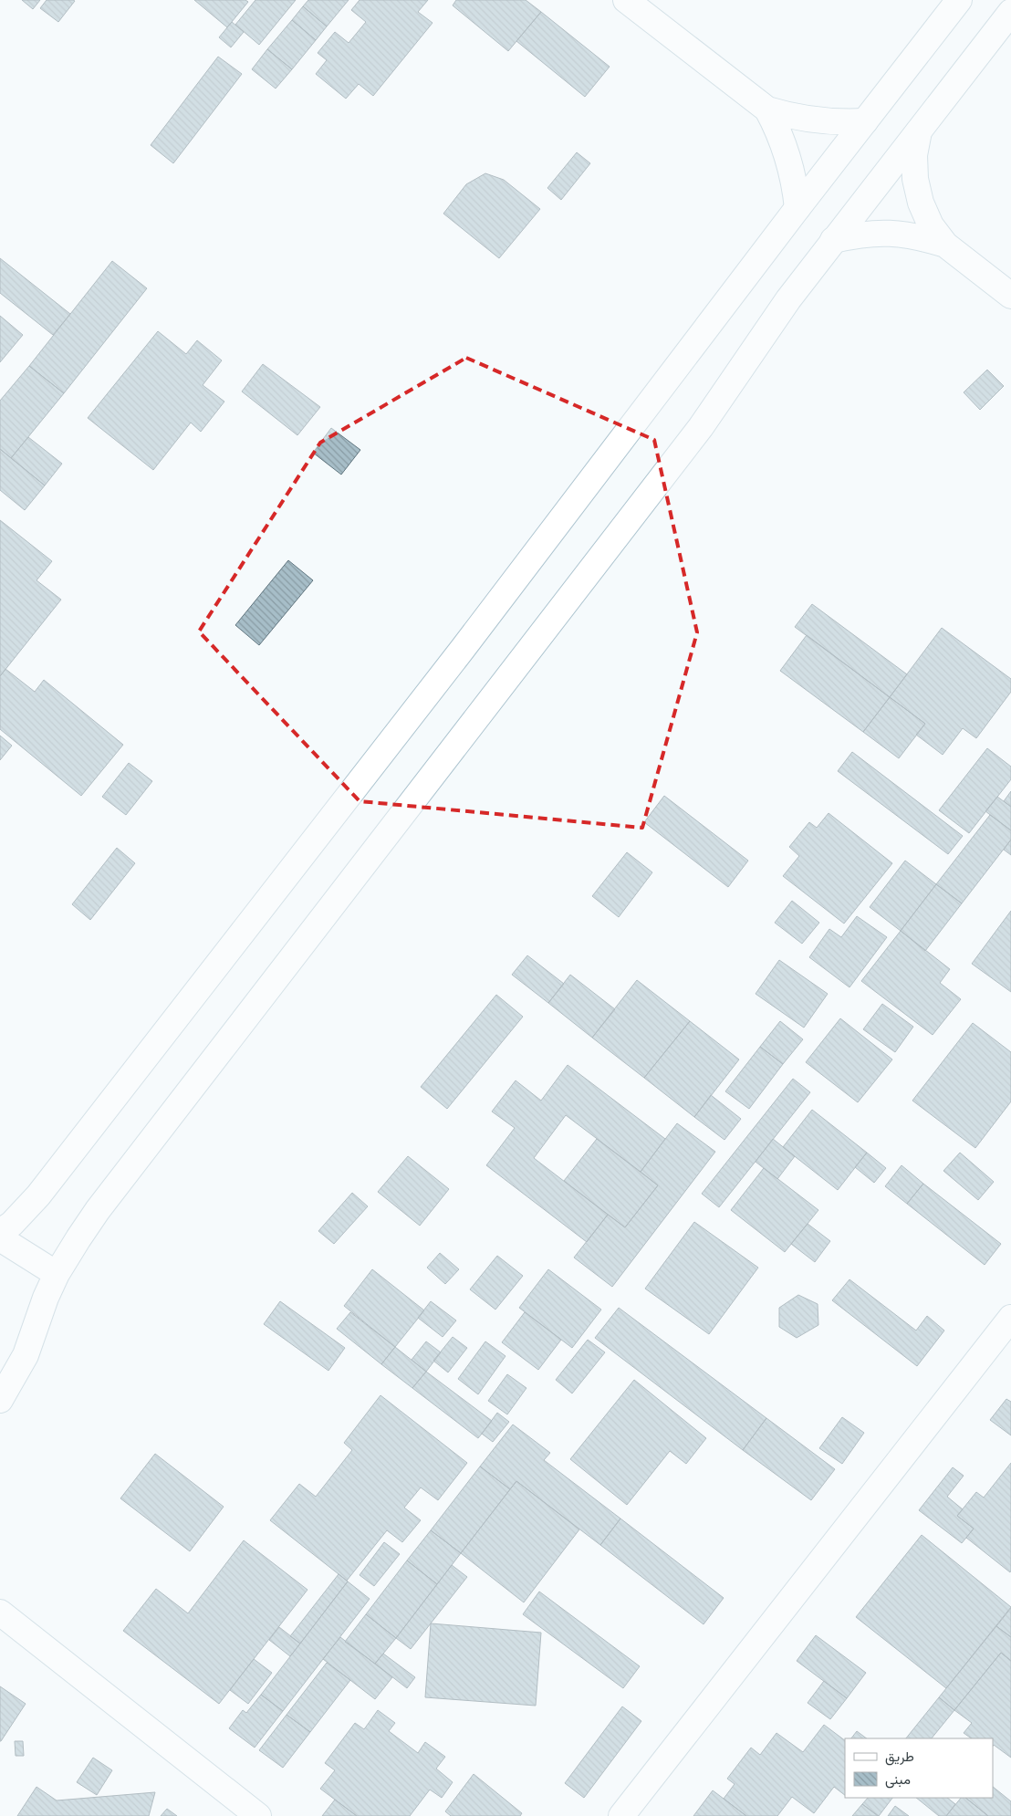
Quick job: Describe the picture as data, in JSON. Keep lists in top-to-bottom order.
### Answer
{
  "legend": ["طريق", "مبنى"]
}
